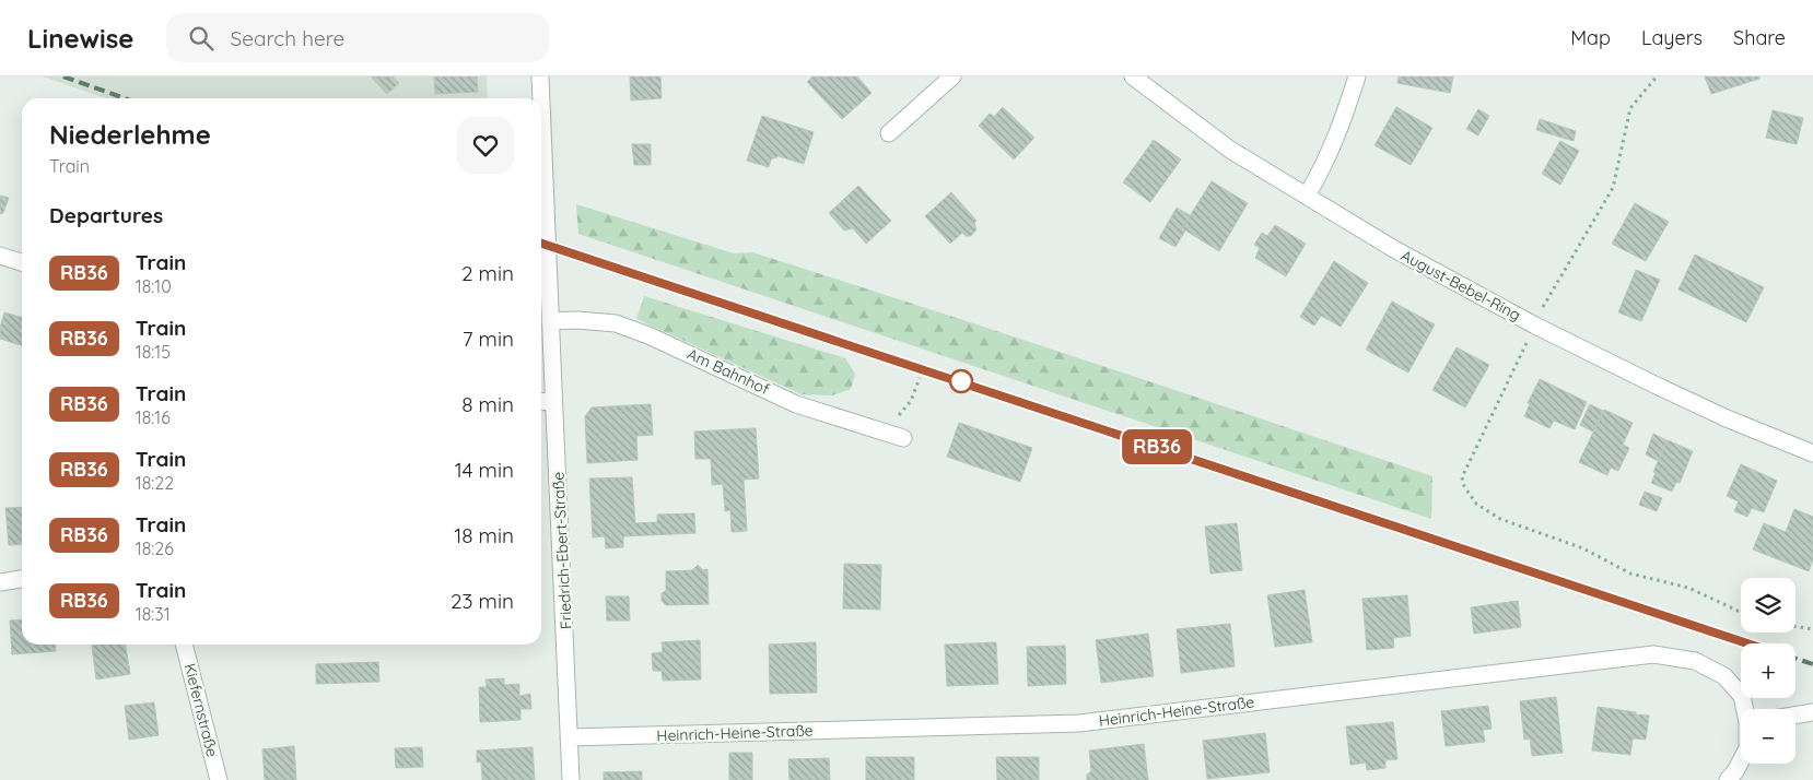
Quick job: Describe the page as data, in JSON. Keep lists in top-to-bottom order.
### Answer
{
  "streets": {
    "street": [
      "August-Bebel-Ring",
      "Am Bahnhof",
      "Friedrich-Ebert-Straße",
      "Kiefernstraße",
      "Heinrich-Heine-Straße"
    ]
  },
  "crossings": [
    ["Am Bahnhof", "Friedrich-Ebert-Straße"],
    ["Friedrich-Ebert-Straße", "Heinrich-Heine-Straße"]
  ],
  "page": {
    "header": "Linewise",
    "search": "Search here",
    "nav": ["Map", "Layers", "Share"],
    "on_map": "RB36",
    "heading": [
      ["Niederlehme", "Train"],
      "Departures"
    ],
    "list": [
      {
        "mark": "RB36",
        "name": "Train",
        "note": "18:10",
        "value": "2 min"
      },
      {
        "mark": "RB36",
        "name": "Train",
        "note": "18:15",
        "value": "7 min"
      },
      {
        "mark": "RB36",
        "name": "Train",
        "note": "18:16",
        "value": "8 min"
      },
      {
        "mark": "RB36",
        "name": "Train",
        "note": "18:22",
        "value": "14 min"
      },
      {
        "mark": "RB36",
        "name": "Train",
        "note": "18:26",
        "value": "18 min"
      },
      {
        "mark": "RB36",
        "name": "Train",
        "note": "18:31",
        "value": "23 min"
      }
    ],
    "map_buttons": ["+", "−"]
  }
}
